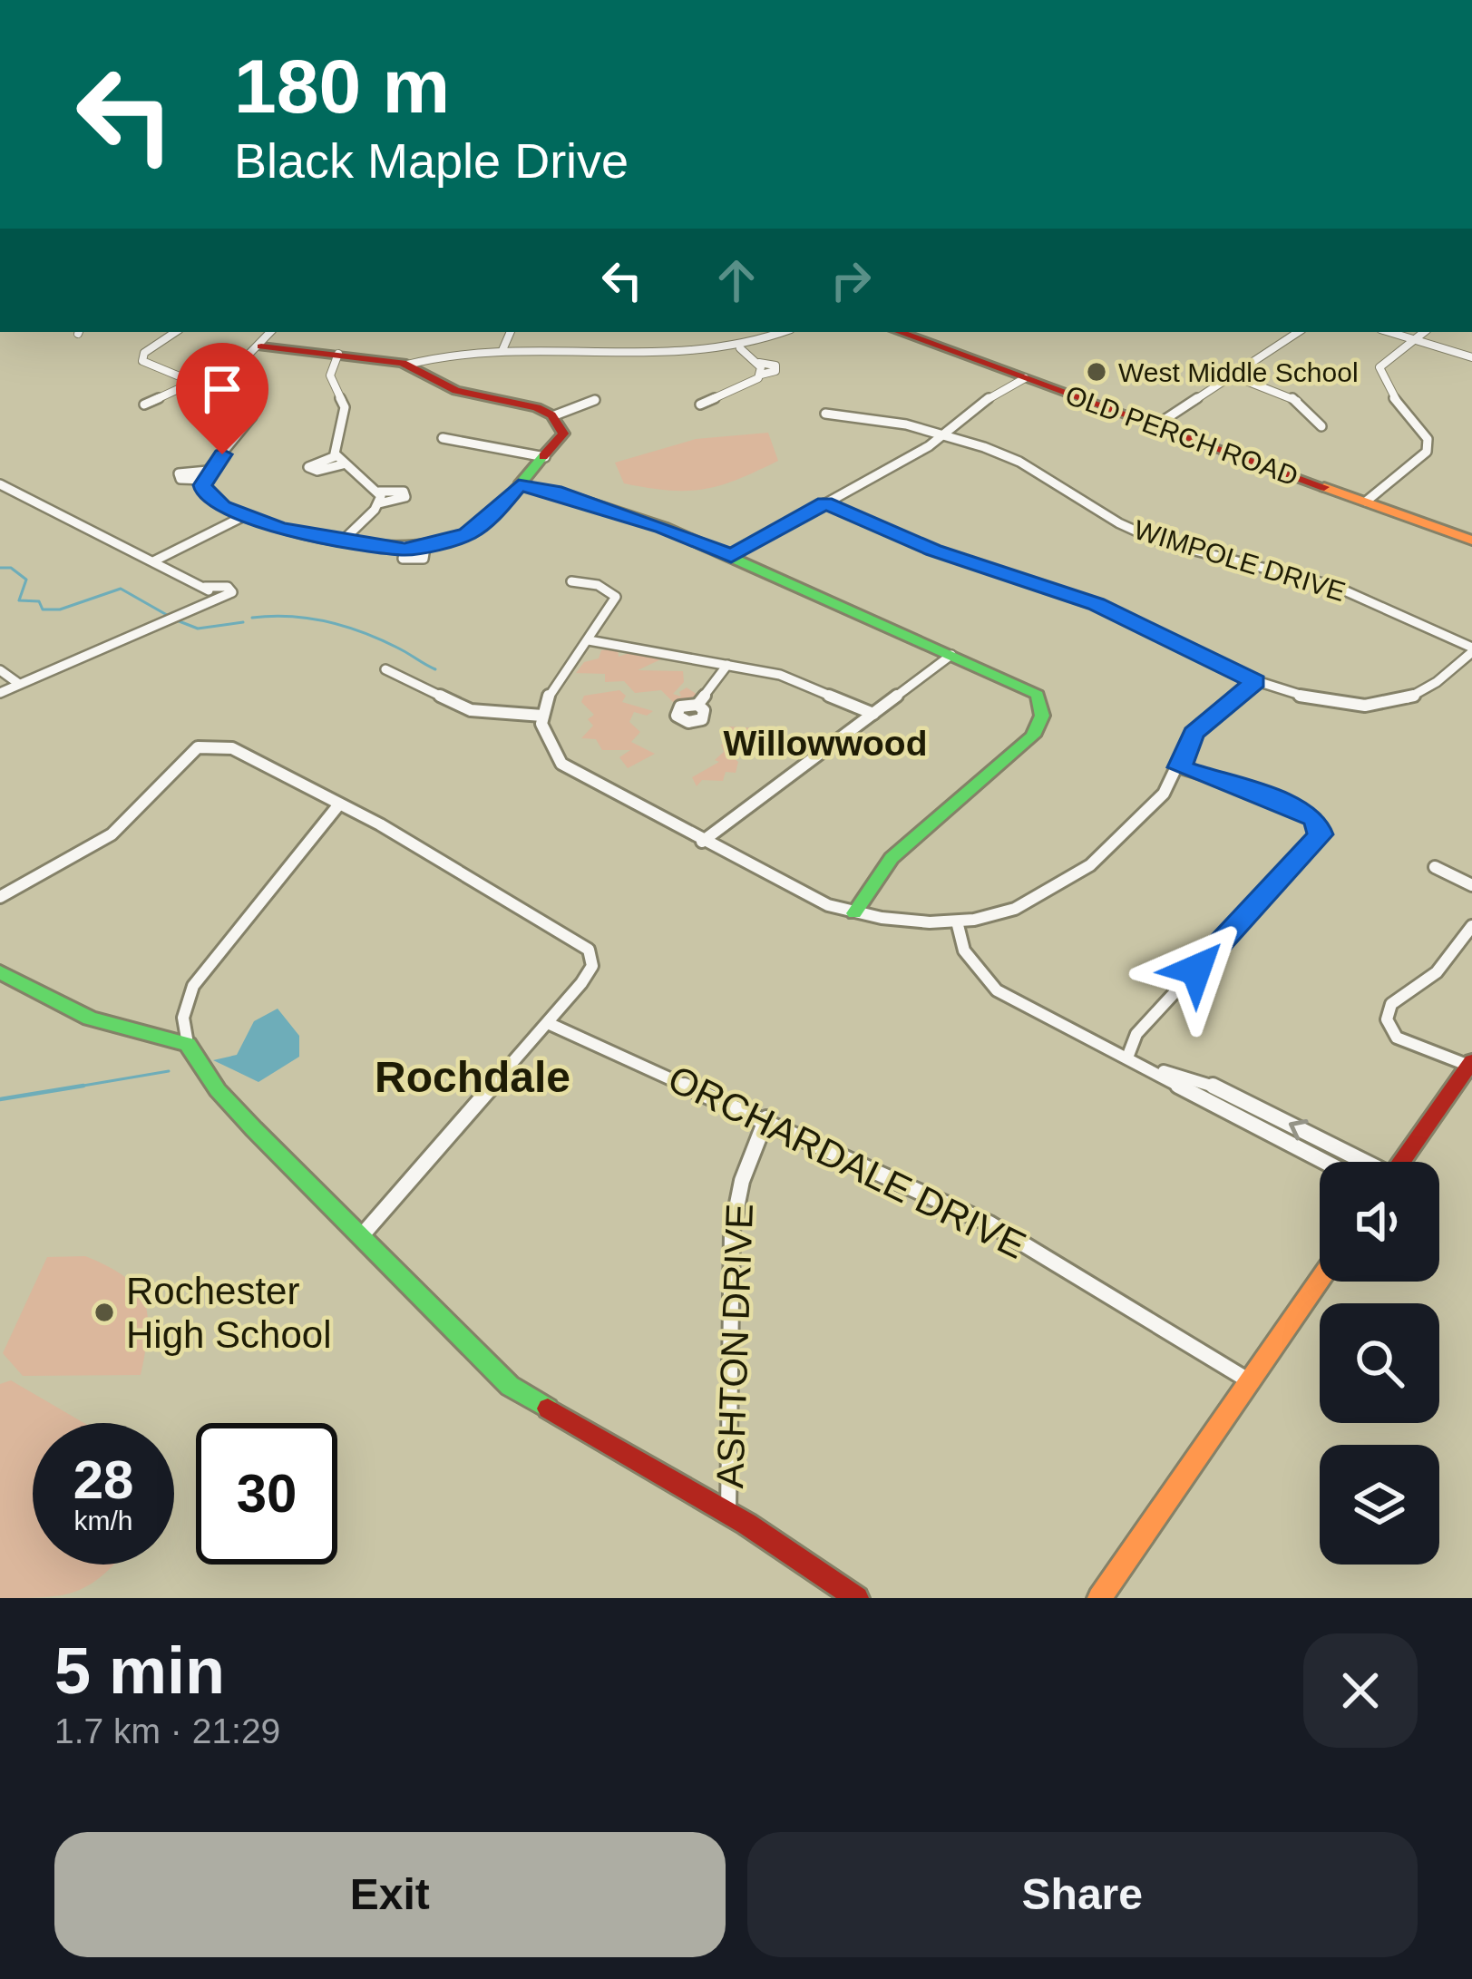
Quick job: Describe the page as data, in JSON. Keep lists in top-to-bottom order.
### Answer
{
  "streets": {
    "street": [
      "OLD PERCH ROAD",
      "WIMPOLE DRIVE",
      "ORCHARDALE DRIVE",
      "ASHTON DRIVE"
    ]
  },
  "crossings": [
    ["ORCHARDALE DRIVE", "ASHTON DRIVE"]
  ],
  "districts": ["Willowwood", "Rochdale"],
  "places": ["West Middle School", "Rochester High School"],
  "page": {
    "turn": ["180 m", "Black Maple Drive"],
    "speed": "28 km/h",
    "limit": "30",
    "heading": ["5 min", "1.7 km · 21:29"],
    "buttons": ["Exit", "Share"]
  }
}
